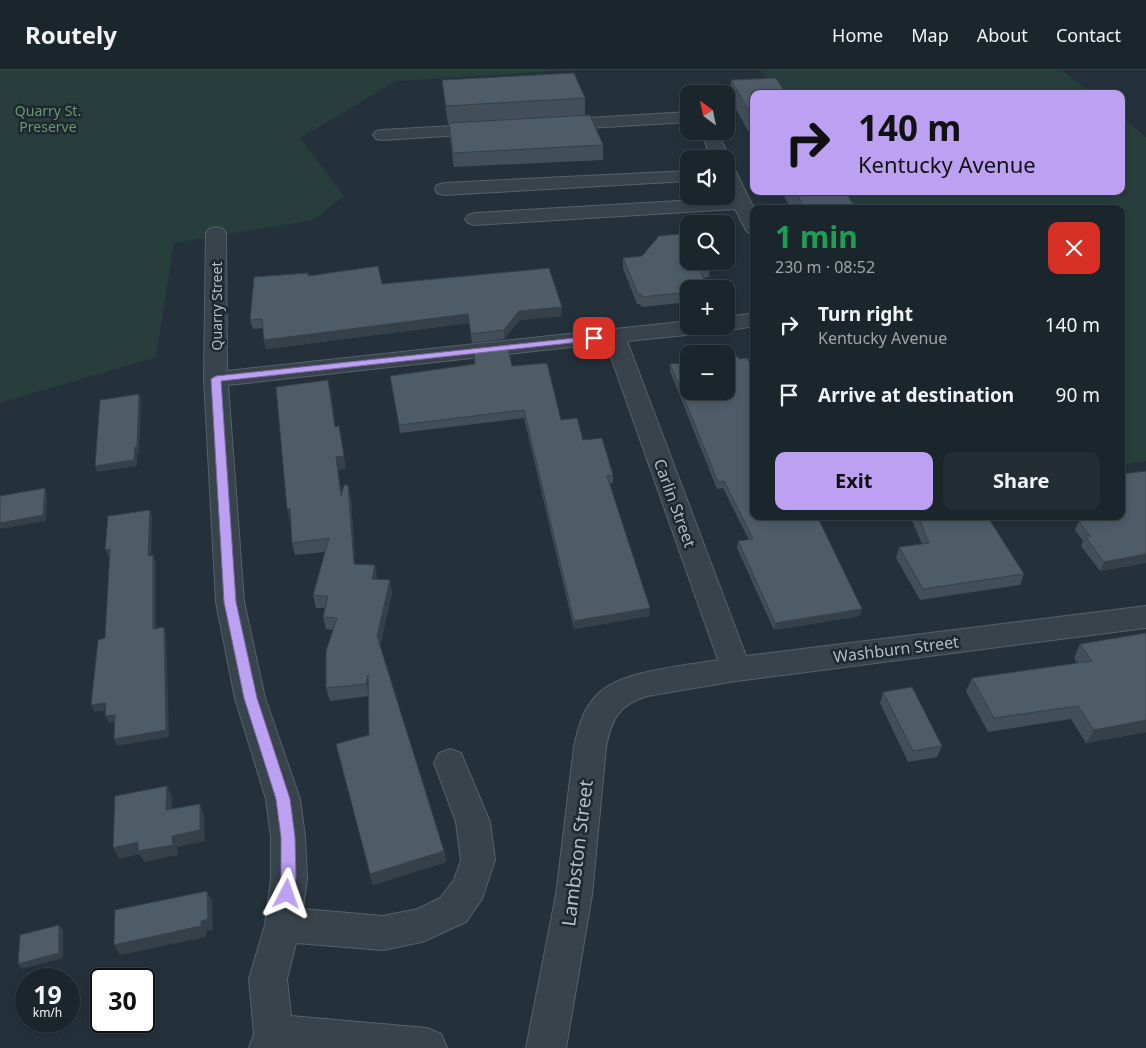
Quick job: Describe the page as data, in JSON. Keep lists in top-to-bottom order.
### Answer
{
  "streets": {
    "street": [
      "Quarry Street",
      "Carlin Street",
      "Washburn Street",
      "Lambston Street"
    ]
  },
  "crossings": [
    ["Carlin Street", "Washburn Street"],
    ["Washburn Street", "Lambston Street"]
  ],
  "parks": ["Quarry St. Preserve"],
  "north": "top left",
  "page": {
    "header": "Routely",
    "nav": [
      "Home",
      "Map",
      "About",
      "Contact"
    ],
    "map_buttons": ["+", "−"],
    "turn": ["140 m", "Kentucky Avenue"],
    "heading": ["1 min", "230 m · 08:52"],
    "list": [
      {
        "name": "Turn right",
        "note": "Kentucky Avenue",
        "value": "140 m"
      },
      {
        "name": "Arrive at destination",
        "value": "90 m"
      }
    ],
    "buttons": ["Exit", "Share"],
    "speed": "19 km/h",
    "limit": "30"
  }
}
